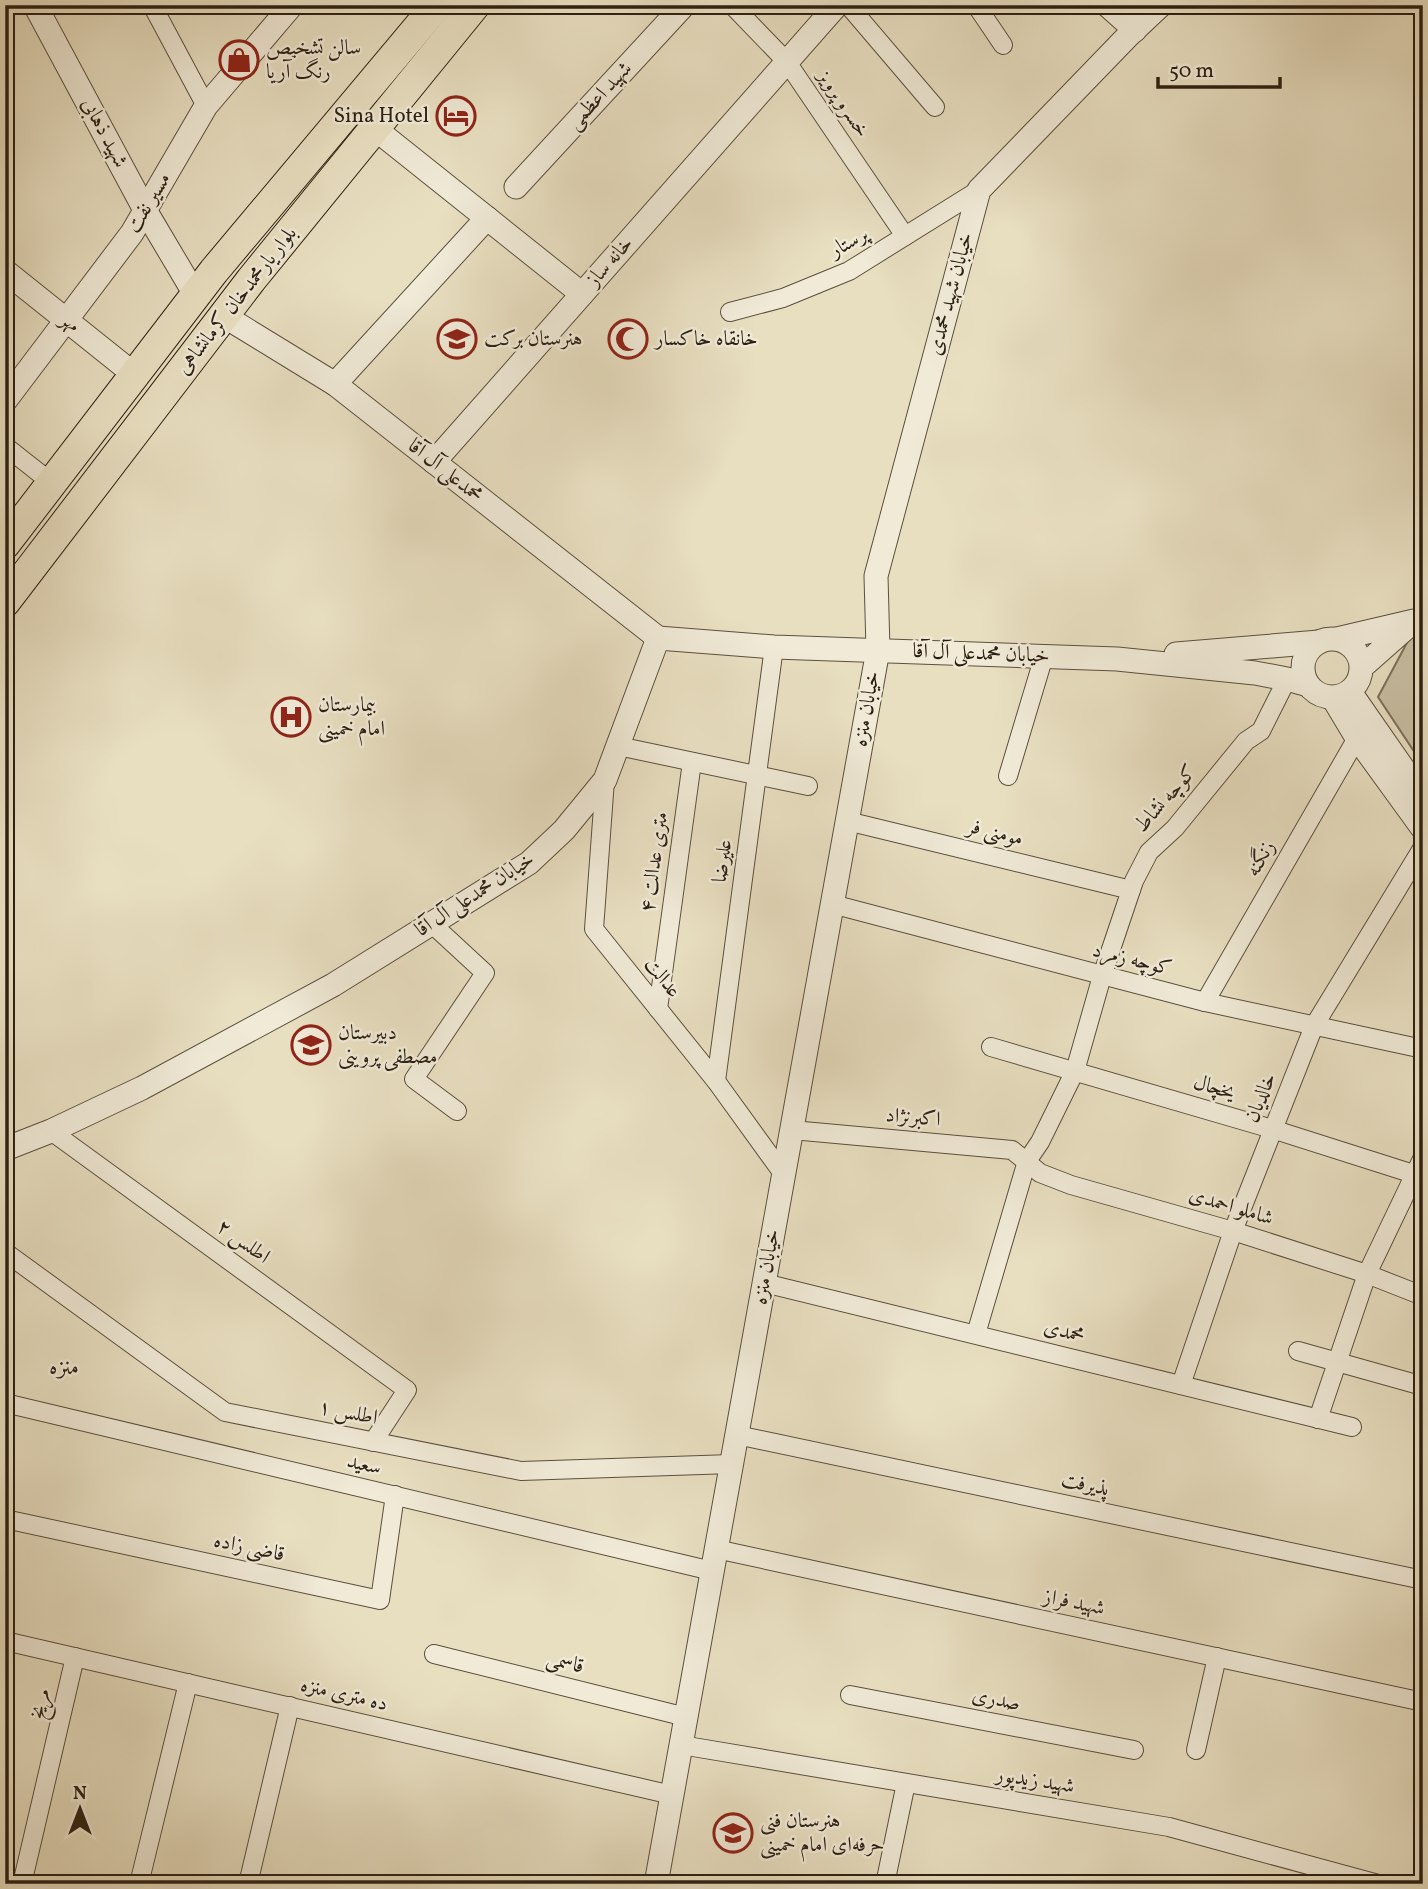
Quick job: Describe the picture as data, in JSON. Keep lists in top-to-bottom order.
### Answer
{
  "streets": {
    "main road": ["بلوار یارمحمدخان کرمانشاهی"],
    "street": [
      "شهید اعظمی",
      "خسرو پرویز",
      "شهید ذهابی",
      "مسیر نفت",
      "پرستار",
      "خانه ساز",
      "خیابان شهید محمدی",
      "مهر",
      "محمدعلی آل آقا",
      "خیابان محمدعلی آل آقا",
      "خیابان منزه",
      "کوچه نشاط",
      "مومنی فر",
      "زنگنه",
      "علیرضا",
      "۴ متری عدالت",
      "کوچه زمرد",
      "عدالت",
      "یخچال",
      "خالدیان",
      "اکبرنژاد",
      "شاملو احمدی",
      "اطلس ۲",
      "محمدی",
      "اطلس ۱",
      "سعید",
      "پذیرفت",
      "قاضی زاده",
      "شهید فراز",
      "قاسمی",
      "ده متری منزه",
      "صدری",
      "مریخ",
      "شهید زیدپور"
    ]
  },
  "crossings": [
    ["خسرو پرویز", "پرستار"],
    ["خسرو پرویز", "خانه ساز"],
    ["شهید ذهابی", "مسیر نفت"],
    ["شهید ذهابی", "بلوار یارمحمدخان کرمانشاهی"],
    ["مسیر نفت", "مهر"],
    ["پرستار", "خیابان شهید محمدی"],
    ["خانه ساز", "محمدعلی آل آقا"],
    ["خیابان شهید محمدی", "خیابان محمدعلی آل آقا"],
    ["خیابان شهید محمدی", "خیابان منزه"],
    ["بلوار یارمحمدخان کرمانشاهی", "مهر"],
    ["بلوار یارمحمدخان کرمانشاهی", "محمدعلی آل آقا"],
    ["محمدعلی آل آقا", "خیابان محمدعلی آل آقا"],
    ["خیابان محمدعلی آل آقا", "خیابان منزه"],
    ["خیابان محمدعلی آل آقا", "کوچه نشاط"],
    ["خیابان محمدعلی آل آقا", "علیرضا"],
    ["خیابان محمدعلی آل آقا", "عدالت"],
    ["خیابان محمدعلی آل آقا", "اطلس ۲"],
    ["خیابان منزه", "مومنی فر"],
    ["خیابان منزه", "کوچه زمرد"],
    ["خیابان منزه", "عدالت"],
    ["خیابان منزه", "اکبرنژاد"],
    ["خیابان منزه", "محمدی"],
    ["خیابان منزه", "اطلس ۱"],
    ["خیابان منزه", "سعید"],
    ["خیابان منزه", "پذیرفت"],
    ["خیابان منزه", "شهید فراز"],
    ["خیابان منزه", "قاسمی"],
    ["خیابان منزه", "ده متری منزه"],
    ["خیابان منزه", "شهید زیدپور"],
    ["کوچه نشاط", "مومنی فر"],
    ["کوچه نشاط", "کوچه زمرد"],
    ["کوچه نشاط", "یخچال"],
    ["کوچه نشاط", "اکبرنژاد"],
    ["کوچه نشاط", "شاملو احمدی"],
    ["کوچه نشاط", "محمدی"],
    ["زنگنه", "کوچه زمرد"],
    ["علیرضا", "عدالت"],
    ["۴ متری عدالت", "عدالت"],
    ["کوچه زمرد", "خالدیان"],
    ["یخچال", "خالدیان"],
    ["خالدیان", "شاملو احمدی"],
    ["خالدیان", "محمدی"],
    ["اکبرنژاد", "شاملو احمدی"],
    ["اطلس ۲", "اطلس ۱"],
    ["سعید", "قاضی زاده"],
    ["سعید", "شهید فراز"],
    ["ده متری منزه", "مریخ"]
  ],
  "districts": ["منزه"],
  "places": {
    "shop": ["سالن تشخیص رنگ آریا"],
    "hotel": ["Sina Hotel"],
    "school or university": ["هنرستان برکت", "دبیرستان مصطفی پروینی", "هنرستان فنی حرفه‌ای امام خمینی"],
    "mosque": ["خانقاه خاکسار"],
    "hospital": ["بیمارستان امام خمینی"]
  },
  "scale_bar": "50 m",
  "north": "top"
}
